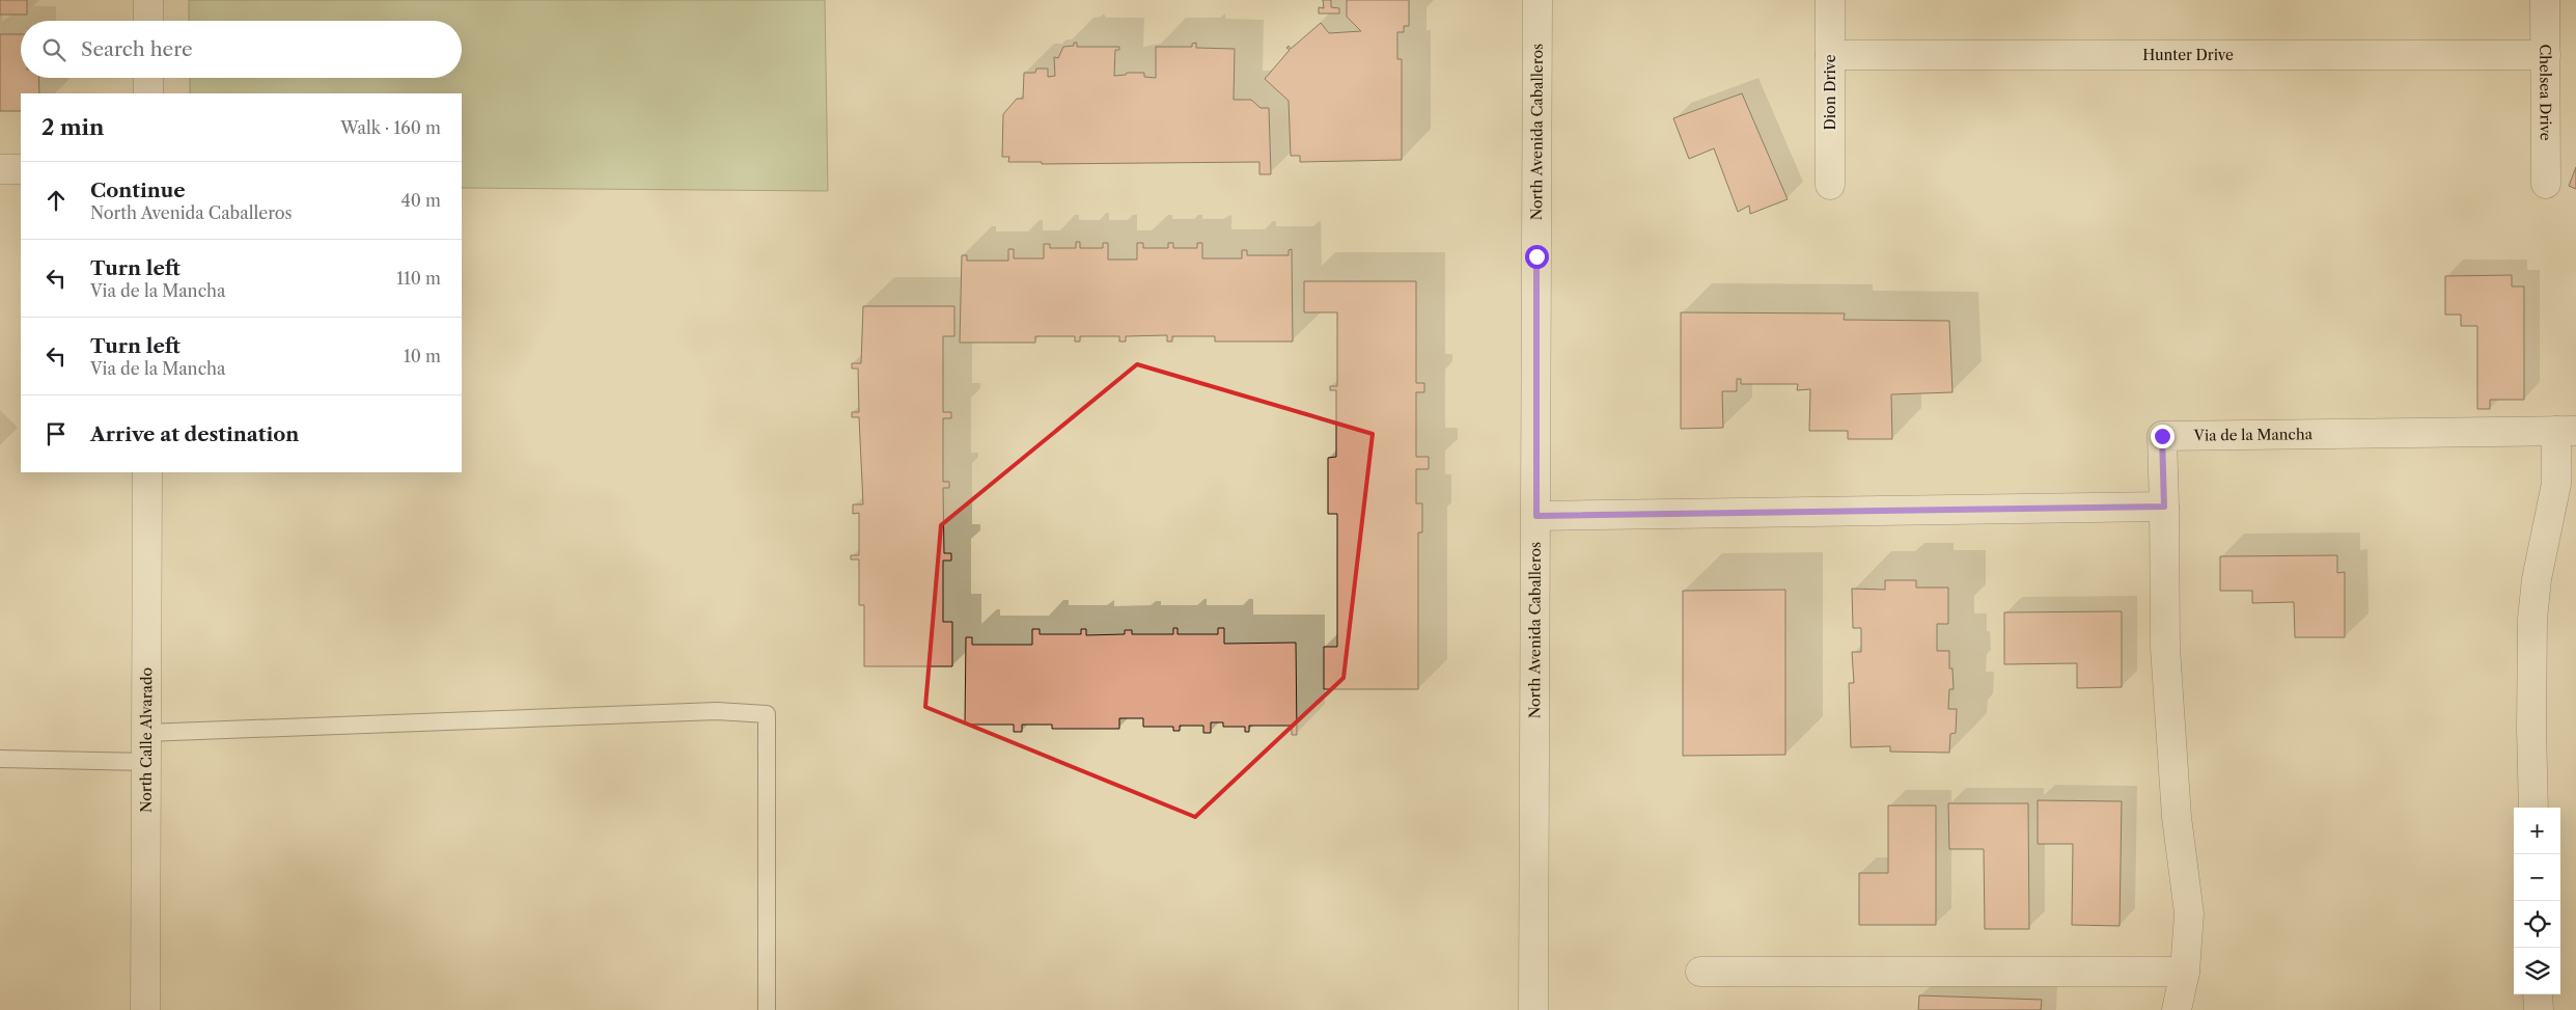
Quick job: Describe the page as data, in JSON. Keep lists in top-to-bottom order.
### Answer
{
  "streets": {
    "street": [
      "Hunter Drive",
      "Chelsea Drive",
      "Dion Drive",
      "North Avenida Caballeros",
      "Via de la Mancha",
      "North Calle Alvarado"
    ]
  },
  "crossings": [
    ["Hunter Drive", "Chelsea Drive"],
    ["Hunter Drive", "Dion Drive"]
  ],
  "page": {
    "search": "Search here",
    "heading": ["2 min", "Walk · 160 m"],
    "list": [
      ["Continue", "North Avenida Caballeros", "40 m"],
      ["Turn left", "Via de la Mancha", "110 m"],
      ["Turn left", "Via de la Mancha", "10 m"],
      "Arrive at destination"
    ],
    "map_buttons": ["+", "−"]
  }
}
